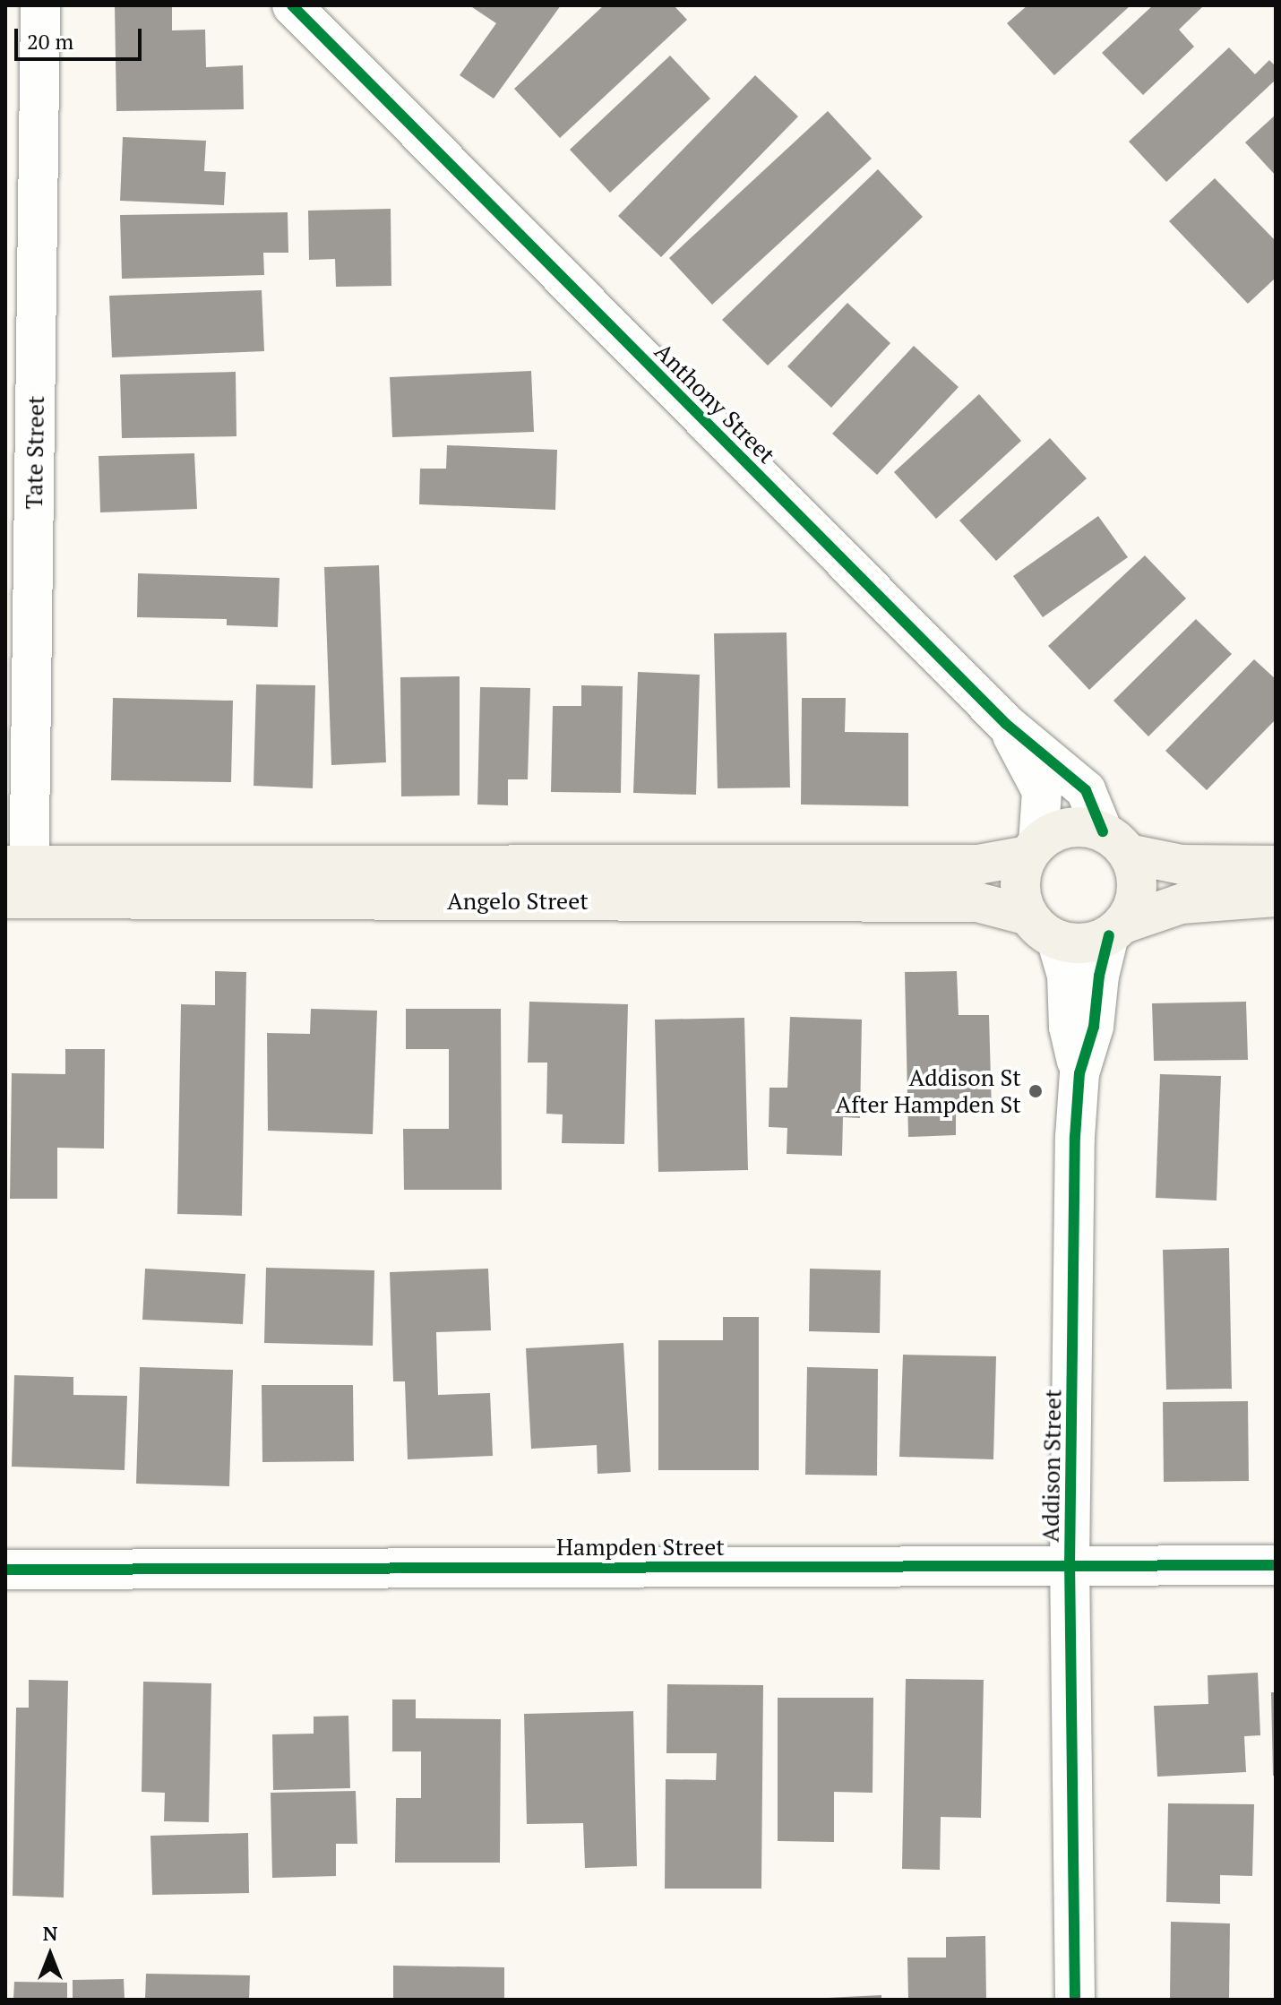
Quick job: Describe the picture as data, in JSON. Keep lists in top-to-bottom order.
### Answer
{
  "streets": {
    "street": [
      "Anthony Street",
      "Tate Street",
      "Angelo Street",
      "Addison Street",
      "Hampden Street"
    ]
  },
  "crossings": [
    ["Anthony Street", "Angelo Street"],
    ["Anthony Street", "Addison Street"],
    ["Tate Street", "Angelo Street"],
    ["Angelo Street", "Addison Street"],
    ["Addison Street", "Hampden Street"]
  ],
  "places": ["Addison St After Hampden St"],
  "scale_bar": "20 m",
  "north": "top"
}
